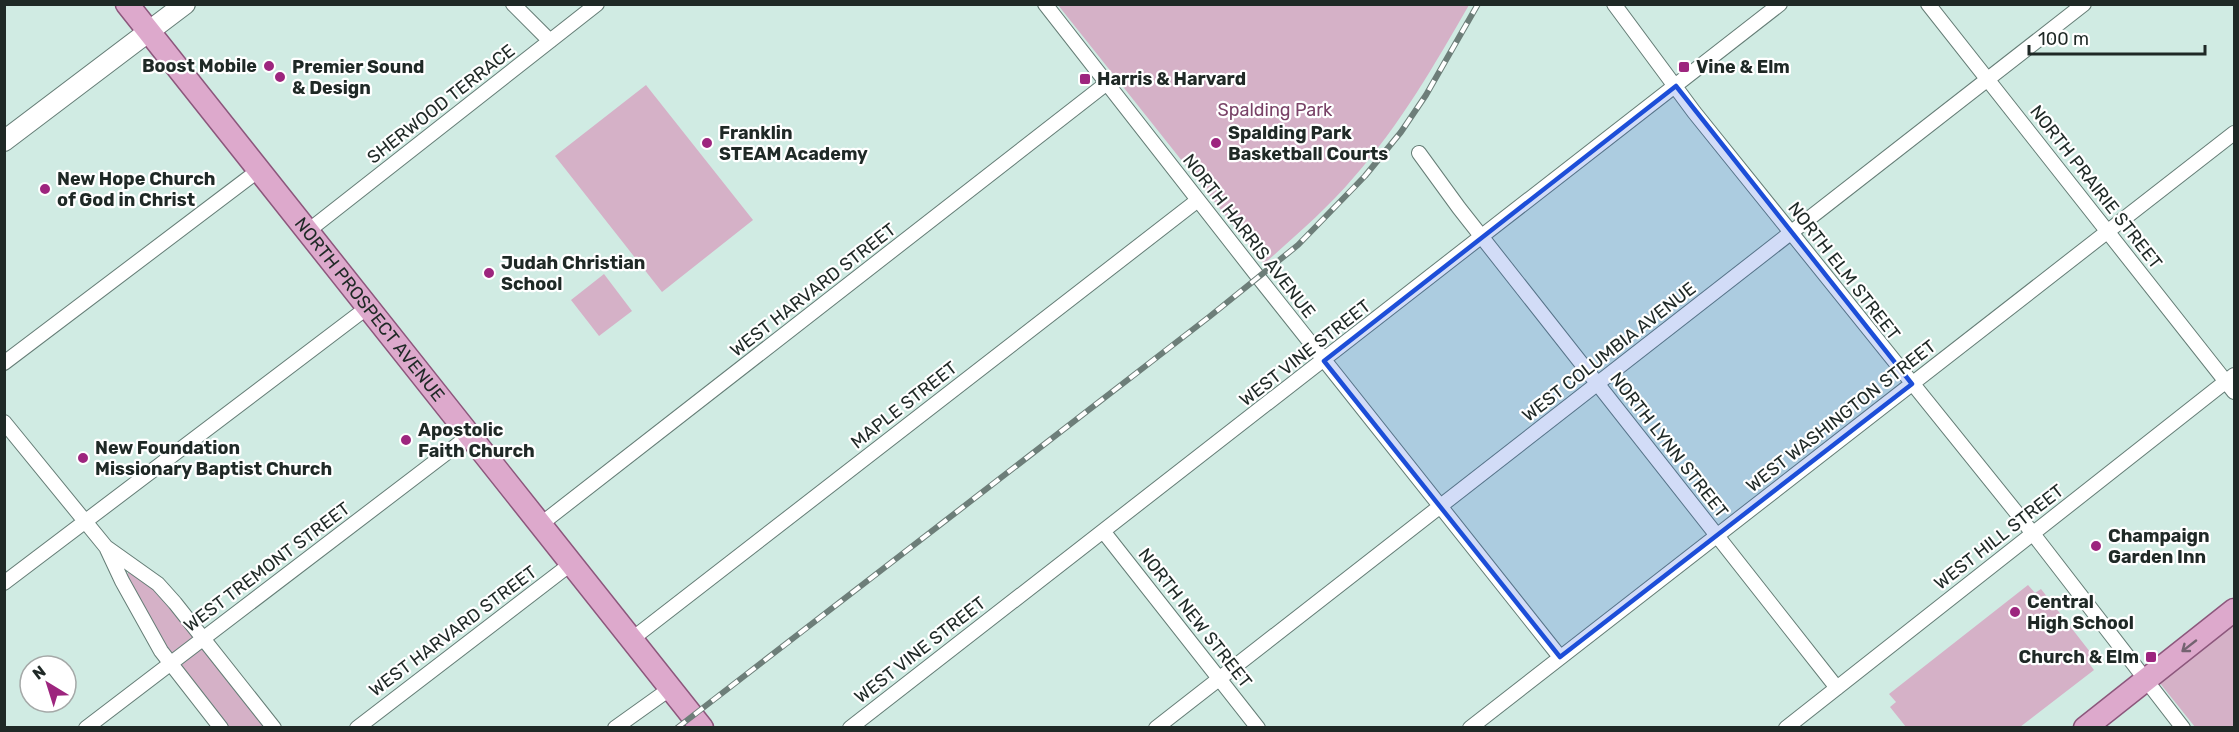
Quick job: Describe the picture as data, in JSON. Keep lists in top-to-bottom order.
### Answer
{
  "streets": {
    "main road": ["NORTH PROSPECT AVENUE"],
    "street": [
      "SHERWOOD TERRACE",
      "NORTH PRAIRIE STREET",
      "NORTH HARRIS AVENUE",
      "NORTH ELM STREET",
      "WEST HARVARD STREET",
      "WEST COLUMBIA AVENUE",
      "WEST VINE STREET",
      "MAPLE STREET",
      "WEST WASHINGTON STREET",
      "NORTH LYNN STREET",
      "WEST HILL STREET",
      "WEST TREMONT STREET",
      "NORTH NEW STREET"
    ]
  },
  "crossings": [
    ["SHERWOOD TERRACE", "NORTH PROSPECT AVENUE"],
    ["NORTH PRAIRIE STREET", "WEST COLUMBIA AVENUE"],
    ["NORTH PRAIRIE STREET", "WEST WASHINGTON STREET"],
    ["NORTH PRAIRIE STREET", "WEST HILL STREET"],
    ["NORTH HARRIS AVENUE", "WEST HARVARD STREET"],
    ["NORTH HARRIS AVENUE", "WEST COLUMBIA AVENUE"],
    ["NORTH HARRIS AVENUE", "WEST VINE STREET"],
    ["NORTH HARRIS AVENUE", "MAPLE STREET"],
    ["NORTH HARRIS AVENUE", "WEST WASHINGTON STREET"],
    ["NORTH ELM STREET", "WEST COLUMBIA AVENUE"],
    ["NORTH ELM STREET", "WEST VINE STREET"],
    ["NORTH ELM STREET", "WEST WASHINGTON STREET"],
    ["NORTH ELM STREET", "WEST HILL STREET"],
    ["WEST HARVARD STREET", "NORTH PROSPECT AVENUE"],
    ["NORTH PROSPECT AVENUE", "MAPLE STREET"],
    ["NORTH PROSPECT AVENUE", "WEST TREMONT STREET"],
    ["WEST COLUMBIA AVENUE", "NORTH LYNN STREET"],
    ["WEST COLUMBIA AVENUE", "NORTH NEW STREET"],
    ["WEST VINE STREET", "NORTH LYNN STREET"],
    ["WEST VINE STREET", "NORTH NEW STREET"],
    ["WEST WASHINGTON STREET", "NORTH LYNN STREET"],
    ["NORTH LYNN STREET", "WEST HILL STREET"]
  ],
  "parks": ["Spalding Park"],
  "places": {
    "other": [
      "Boost Mobile",
      "Premier Sound & Design",
      "Franklin STEAM Academy",
      "Spalding Park Basketball Courts",
      "New Hope Church of God in Christ",
      "Judah Christian School",
      "Apostolic Faith Church",
      "New Foundation Missionary Baptist Church",
      "Champaign Garden Inn",
      "Central High School"
    ],
    "transit": ["Vine & Elm", "Harris & Harvard", "Church & Elm"]
  },
  "scale_bar": "100 m",
  "north": "top left"
}
